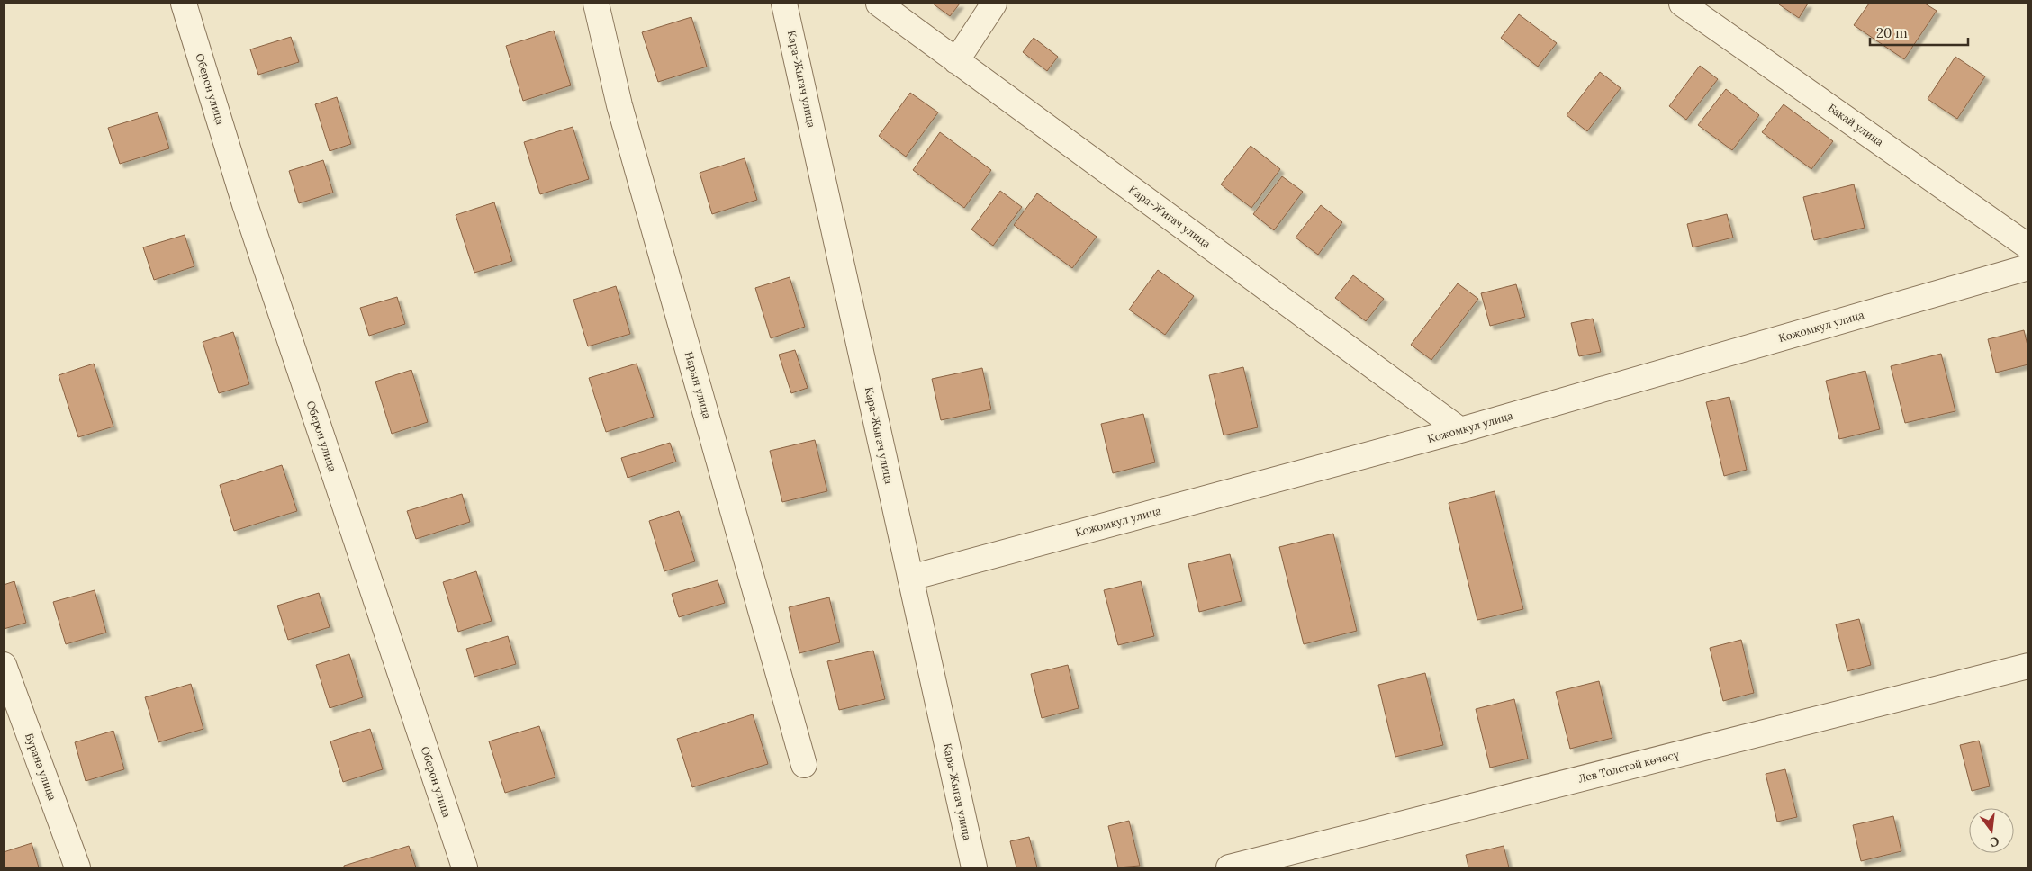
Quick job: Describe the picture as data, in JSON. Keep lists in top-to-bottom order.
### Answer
{
  "streets": {
    "street": [
      "Кара-Жыгач улица",
      "Оберон улица",
      "Бакай улица",
      "Кара-Жигач улица",
      "Кожомкул улица",
      "Нарын улица",
      "Бурана улица",
      "Лев Толстой көчөсү"
    ]
  },
  "crossings": [
    ["Кара-Жыгач улица", "Кожомкул улица"],
    ["Кара-Жигач улица", "Кожомкул улица"]
  ],
  "scale_bar": "20 m",
  "north": "bottom"
}
